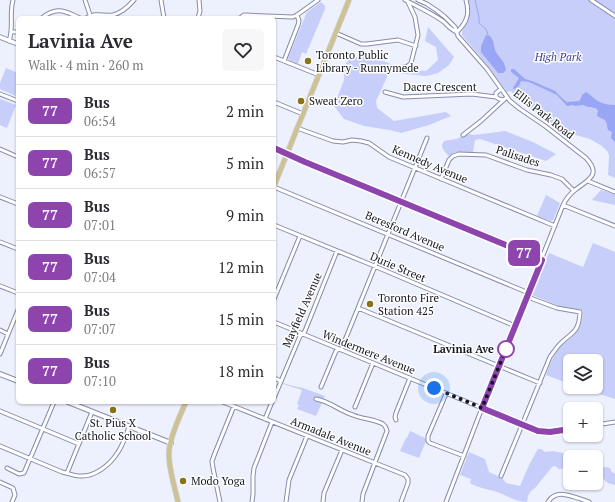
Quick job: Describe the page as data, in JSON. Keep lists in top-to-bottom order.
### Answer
{
  "streets": {
    "street": [
      "Dacre Crescent",
      "Ellis Park Road",
      "Palisades",
      "Kennedy Avenue",
      "Beresford Avenue",
      "Durie Street",
      "Mayfield Avenue",
      "Windermere Avenue",
      "Armadale Avenue"
    ]
  },
  "crossings": [
    ["Palisades", "Kennedy Avenue"],
    ["Durie Street", "Mayfield Avenue"],
    ["Mayfield Avenue", "Windermere Avenue"]
  ],
  "parks": ["High Park"],
  "places": [
    "Toronto Public Library - Runnymede",
    "Sweat Zero",
    "Toronto Fire Station 425",
    "Lavinia Ave",
    "St. Pius X Catholic School",
    "Modo Yoga"
  ],
  "lines": ["bus line 77"],
  "page": {
    "on_map": "77",
    "heading": ["Lavinia Ave", "Walk · 4 min · 260 m"],
    "list": [
      {
        "mark": "77",
        "name": "Bus",
        "note": "06:54",
        "value": "2 min"
      },
      {
        "mark": "77",
        "name": "Bus",
        "note": "06:57",
        "value": "5 min"
      },
      {
        "mark": "77",
        "name": "Bus",
        "note": "07:01",
        "value": "9 min"
      },
      {
        "mark": "77",
        "name": "Bus",
        "note": "07:04",
        "value": "12 min"
      },
      {
        "mark": "77",
        "name": "Bus",
        "note": "07:07",
        "value": "15 min"
      },
      {
        "mark": "77",
        "name": "Bus",
        "note": "07:10",
        "value": "18 min"
      }
    ],
    "map_buttons": ["+", "−"]
  }
}
